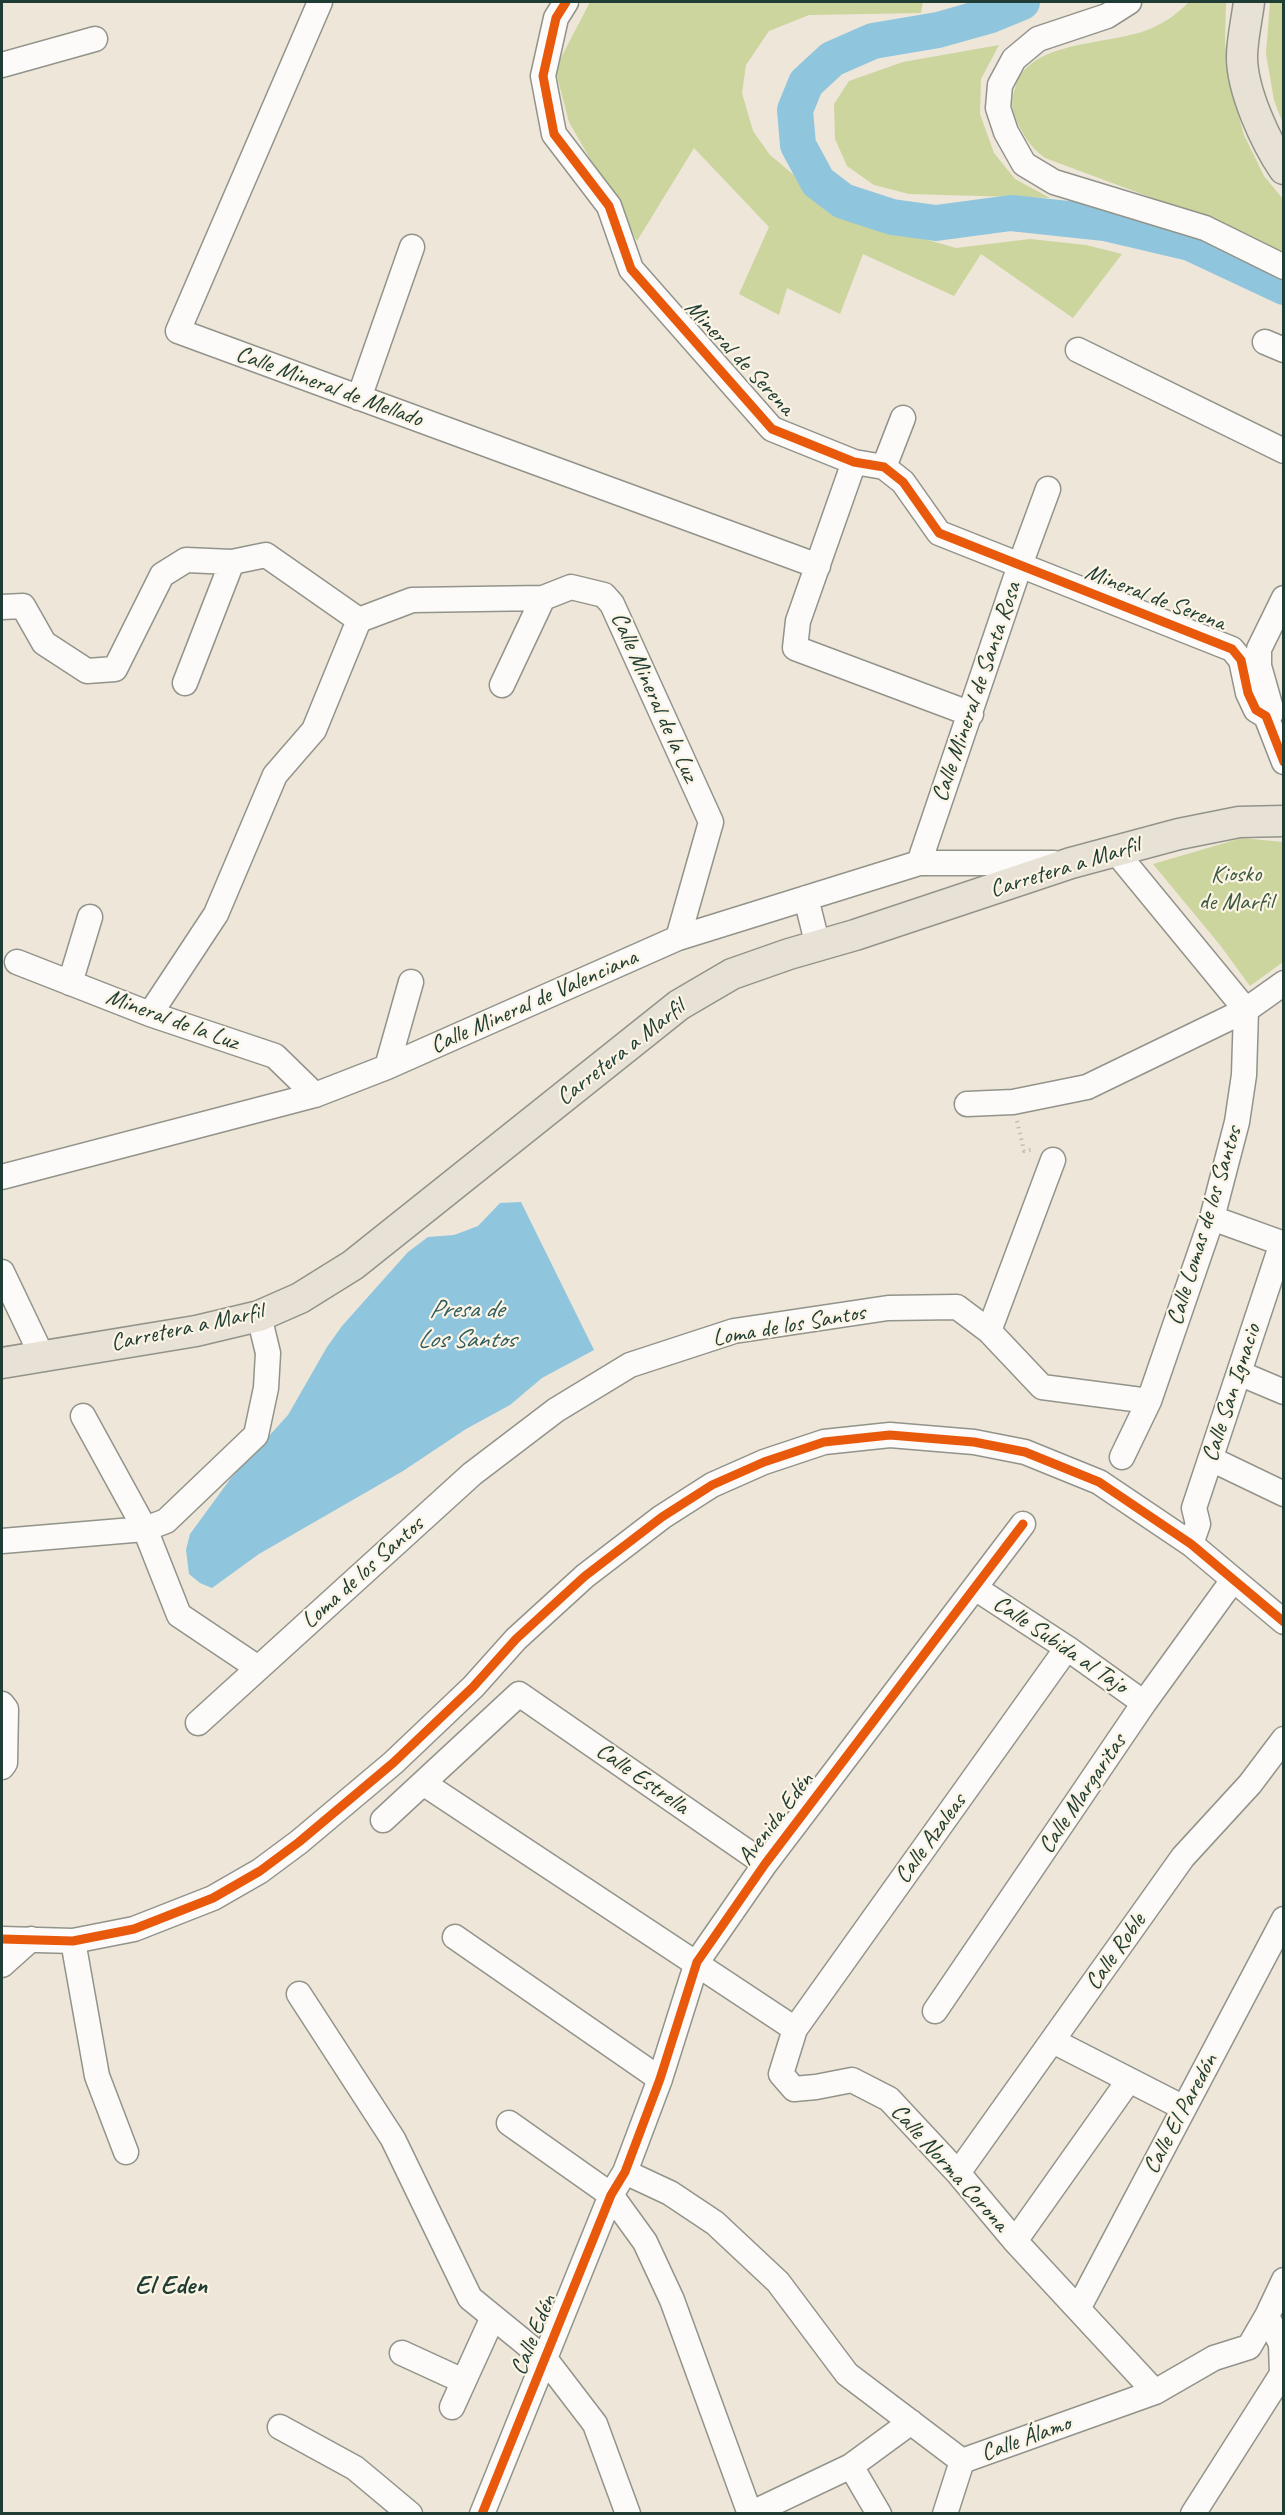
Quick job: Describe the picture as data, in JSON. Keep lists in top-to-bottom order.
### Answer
{
  "streets": {
    "main road": ["Carretera a Marfil"],
    "street": [
      "Mineral de Serena",
      "Calle Mineral de Mellado",
      "Calle Mineral de Santa Rosa",
      "Calle Mineral de la Luz",
      "Calle Mineral de Valenciana",
      "Mineral de la Luz",
      "Calle Lomas de los Santos",
      "Loma de los Santos",
      "Calle San Ignacio",
      "Calle Subida al Tajo",
      "Calle Estrella",
      "Calle Margaritas",
      "Avenida Edén",
      "Calle Azaleas",
      "Calle Roble",
      "Calle El Paredón",
      "Calle Norma Corona",
      "Calle Edén",
      "Calle Álamo"
    ]
  },
  "crossings": [
    ["Mineral de Serena", "Calle Mineral de Santa Rosa"],
    ["Calle Mineral de Santa Rosa", "Calle Mineral de Valenciana"],
    ["Calle Mineral de la Luz", "Calle Mineral de Valenciana"],
    ["Carretera a Marfil", "Calle Mineral de Valenciana"],
    ["Calle Mineral de Valenciana", "Mineral de la Luz"],
    ["Calle Lomas de los Santos", "Loma de los Santos"],
    ["Calle Subida al Tajo", "Calle Margaritas"],
    ["Calle Subida al Tajo", "Avenida Edén"],
    ["Calle Subida al Tajo", "Calle Azaleas"],
    ["Calle Estrella", "Avenida Edén"],
    ["Avenida Edén", "Calle Edén"],
    ["Avenida Edén", "Calle Álamo"],
    ["Calle Azaleas", "Calle Norma Corona"],
    ["Calle Roble", "Calle Norma Corona"],
    ["Calle El Paredón", "Calle Norma Corona"],
    ["Calle Norma Corona", "Calle Álamo"],
    ["Calle Edén", "Calle Álamo"]
  ],
  "districts": ["El Eden"],
  "water": ["Presa de Los Santos"],
  "parks": ["Kiosko de Marfil"]
}
